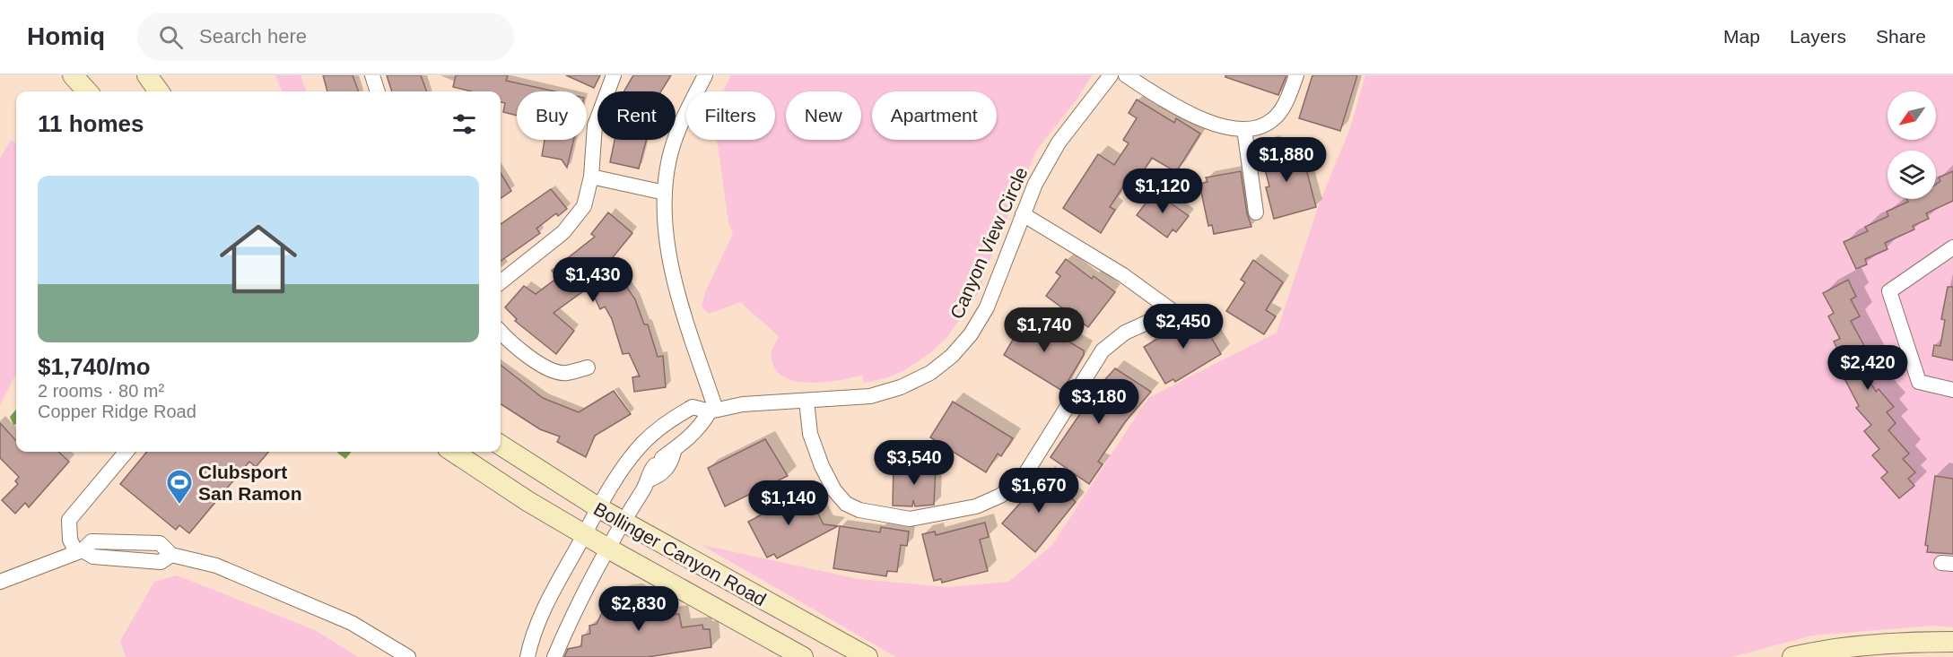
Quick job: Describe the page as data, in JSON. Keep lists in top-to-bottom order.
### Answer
{
  "streets": {
    "main road": ["Bollinger Canyon Road"],
    "street": ["Canyon View Circle"]
  },
  "crossings": [
    ["Canyon View Circle", "Bollinger Canyon Road"]
  ],
  "places": {
    "sports": ["Clubsport San Ramon"]
  },
  "north": "bottom left",
  "page": {
    "header": "Homiq",
    "search": "Search here",
    "nav": ["Map", "Layers", "Share"],
    "chip": [
      "Buy",
      "Rent",
      "Filters",
      "New",
      "Apartment"
    ],
    "heading": "11 homes",
    "price": [
      "$1,880",
      "$1,120",
      "$1,430",
      "$2,450",
      "$1,740",
      "$2,420",
      "$3,180",
      "$3,540",
      "$1,670",
      "$1,140",
      "$2,830"
    ],
    "list": [
      {
        "name": "$1,740/mo",
        "note": "2 rooms · 80 m² · Copper Ridge Road"
      }
    ]
  }
}
